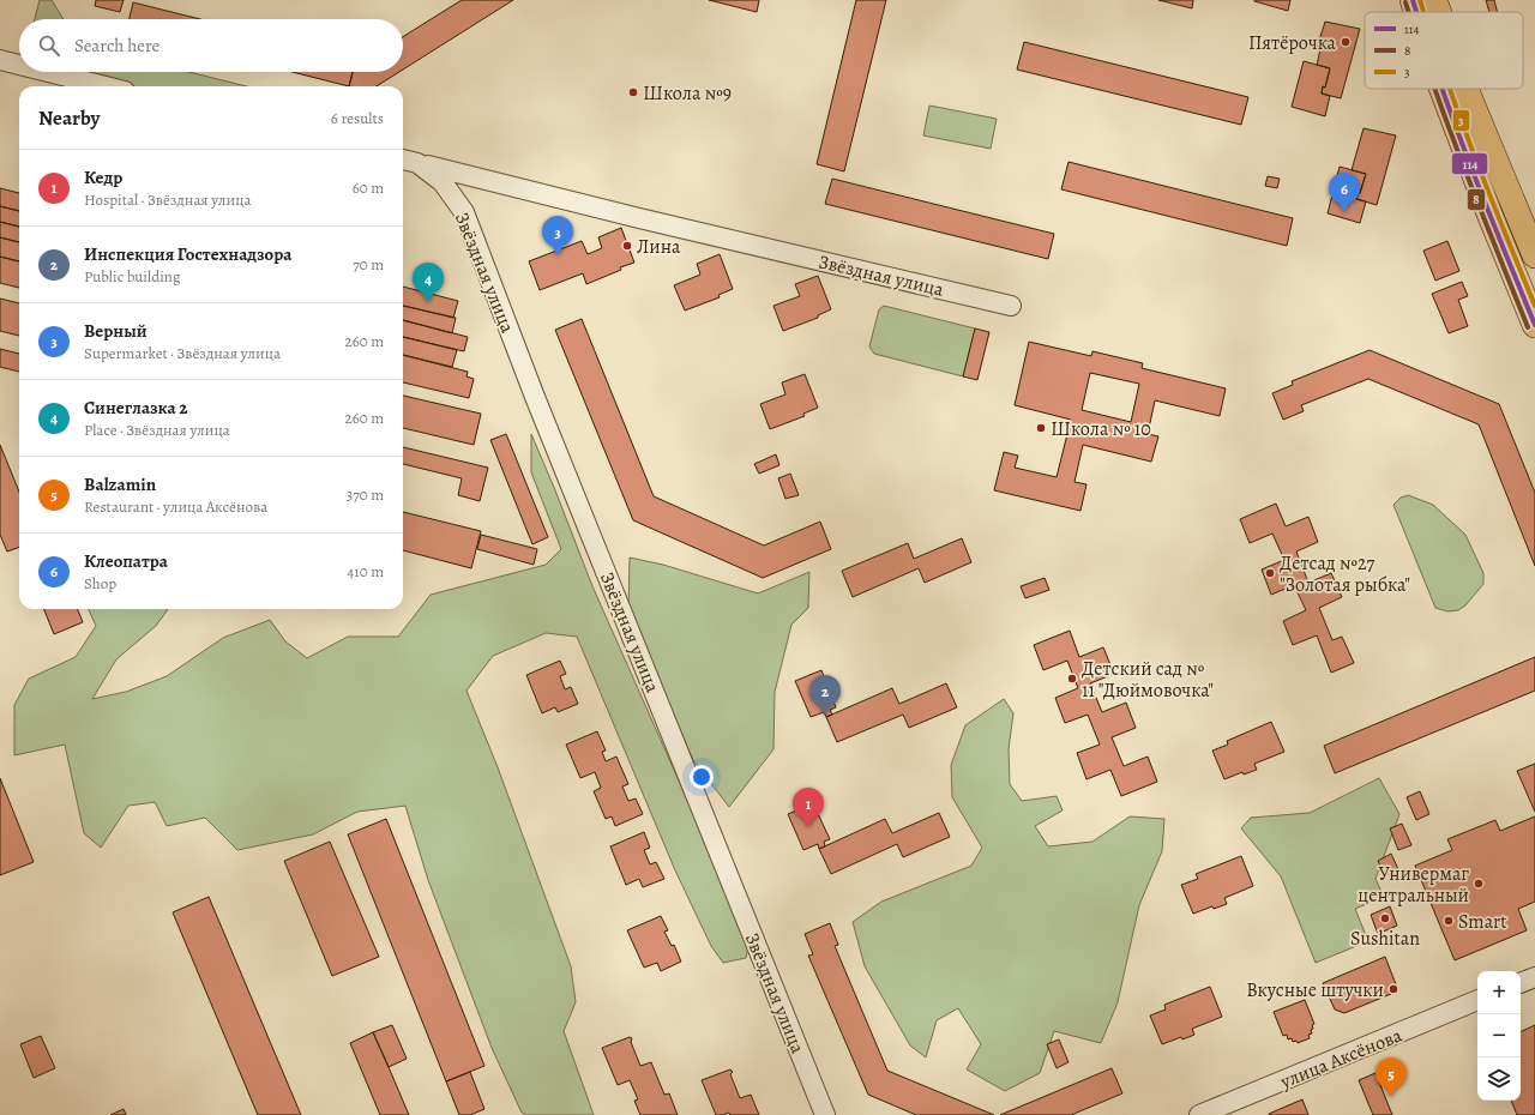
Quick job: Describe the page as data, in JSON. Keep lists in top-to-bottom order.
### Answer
{
  "streets": {
    "street": ["Звёздная улица", "улица Аксёнова"]
  },
  "places": [
    "Пятёрочка",
    "Школа №9",
    "Лина",
    "Школа № 10",
    "Детсад №27 \"Золотая рыбка\"",
    "Детский сад № 11 \"Дюймовочка\"",
    "Универмаг центральный",
    "Sushitan",
    "Smart",
    "Вкусные штучки"
  ],
  "lines": ["transit line 114", "transit line 3", "transit line 8"],
  "legend": ["114", "8", "3"],
  "page": {
    "search": "Search here",
    "heading": ["Nearby", "6 results"],
    "list": [
      {
        "mark": "1",
        "name": "Кедр",
        "note": "Hospital · Звёздная улица",
        "value": "60 m"
      },
      {
        "mark": "2",
        "name": "Инспекция Гостехнадзора",
        "note": "Public building",
        "value": "70 m"
      },
      {
        "mark": "3",
        "name": "Верный",
        "note": "Supermarket · Звёздная улица",
        "value": "260 m"
      },
      {
        "mark": "4",
        "name": "Синеглазка 2",
        "note": "Place · Звёздная улица",
        "value": "260 m"
      },
      {
        "mark": "5",
        "name": "Balzamin",
        "note": "Restaurant · улица Аксёнова",
        "value": "370 m"
      },
      {
        "mark": "6",
        "name": "Клеопатра",
        "note": "Shop",
        "value": "410 m"
      }
    ],
    "pins": [
      "6",
      "3",
      "4",
      "2",
      "1",
      "5"
    ],
    "map_buttons": ["+", "−"]
  }
}
